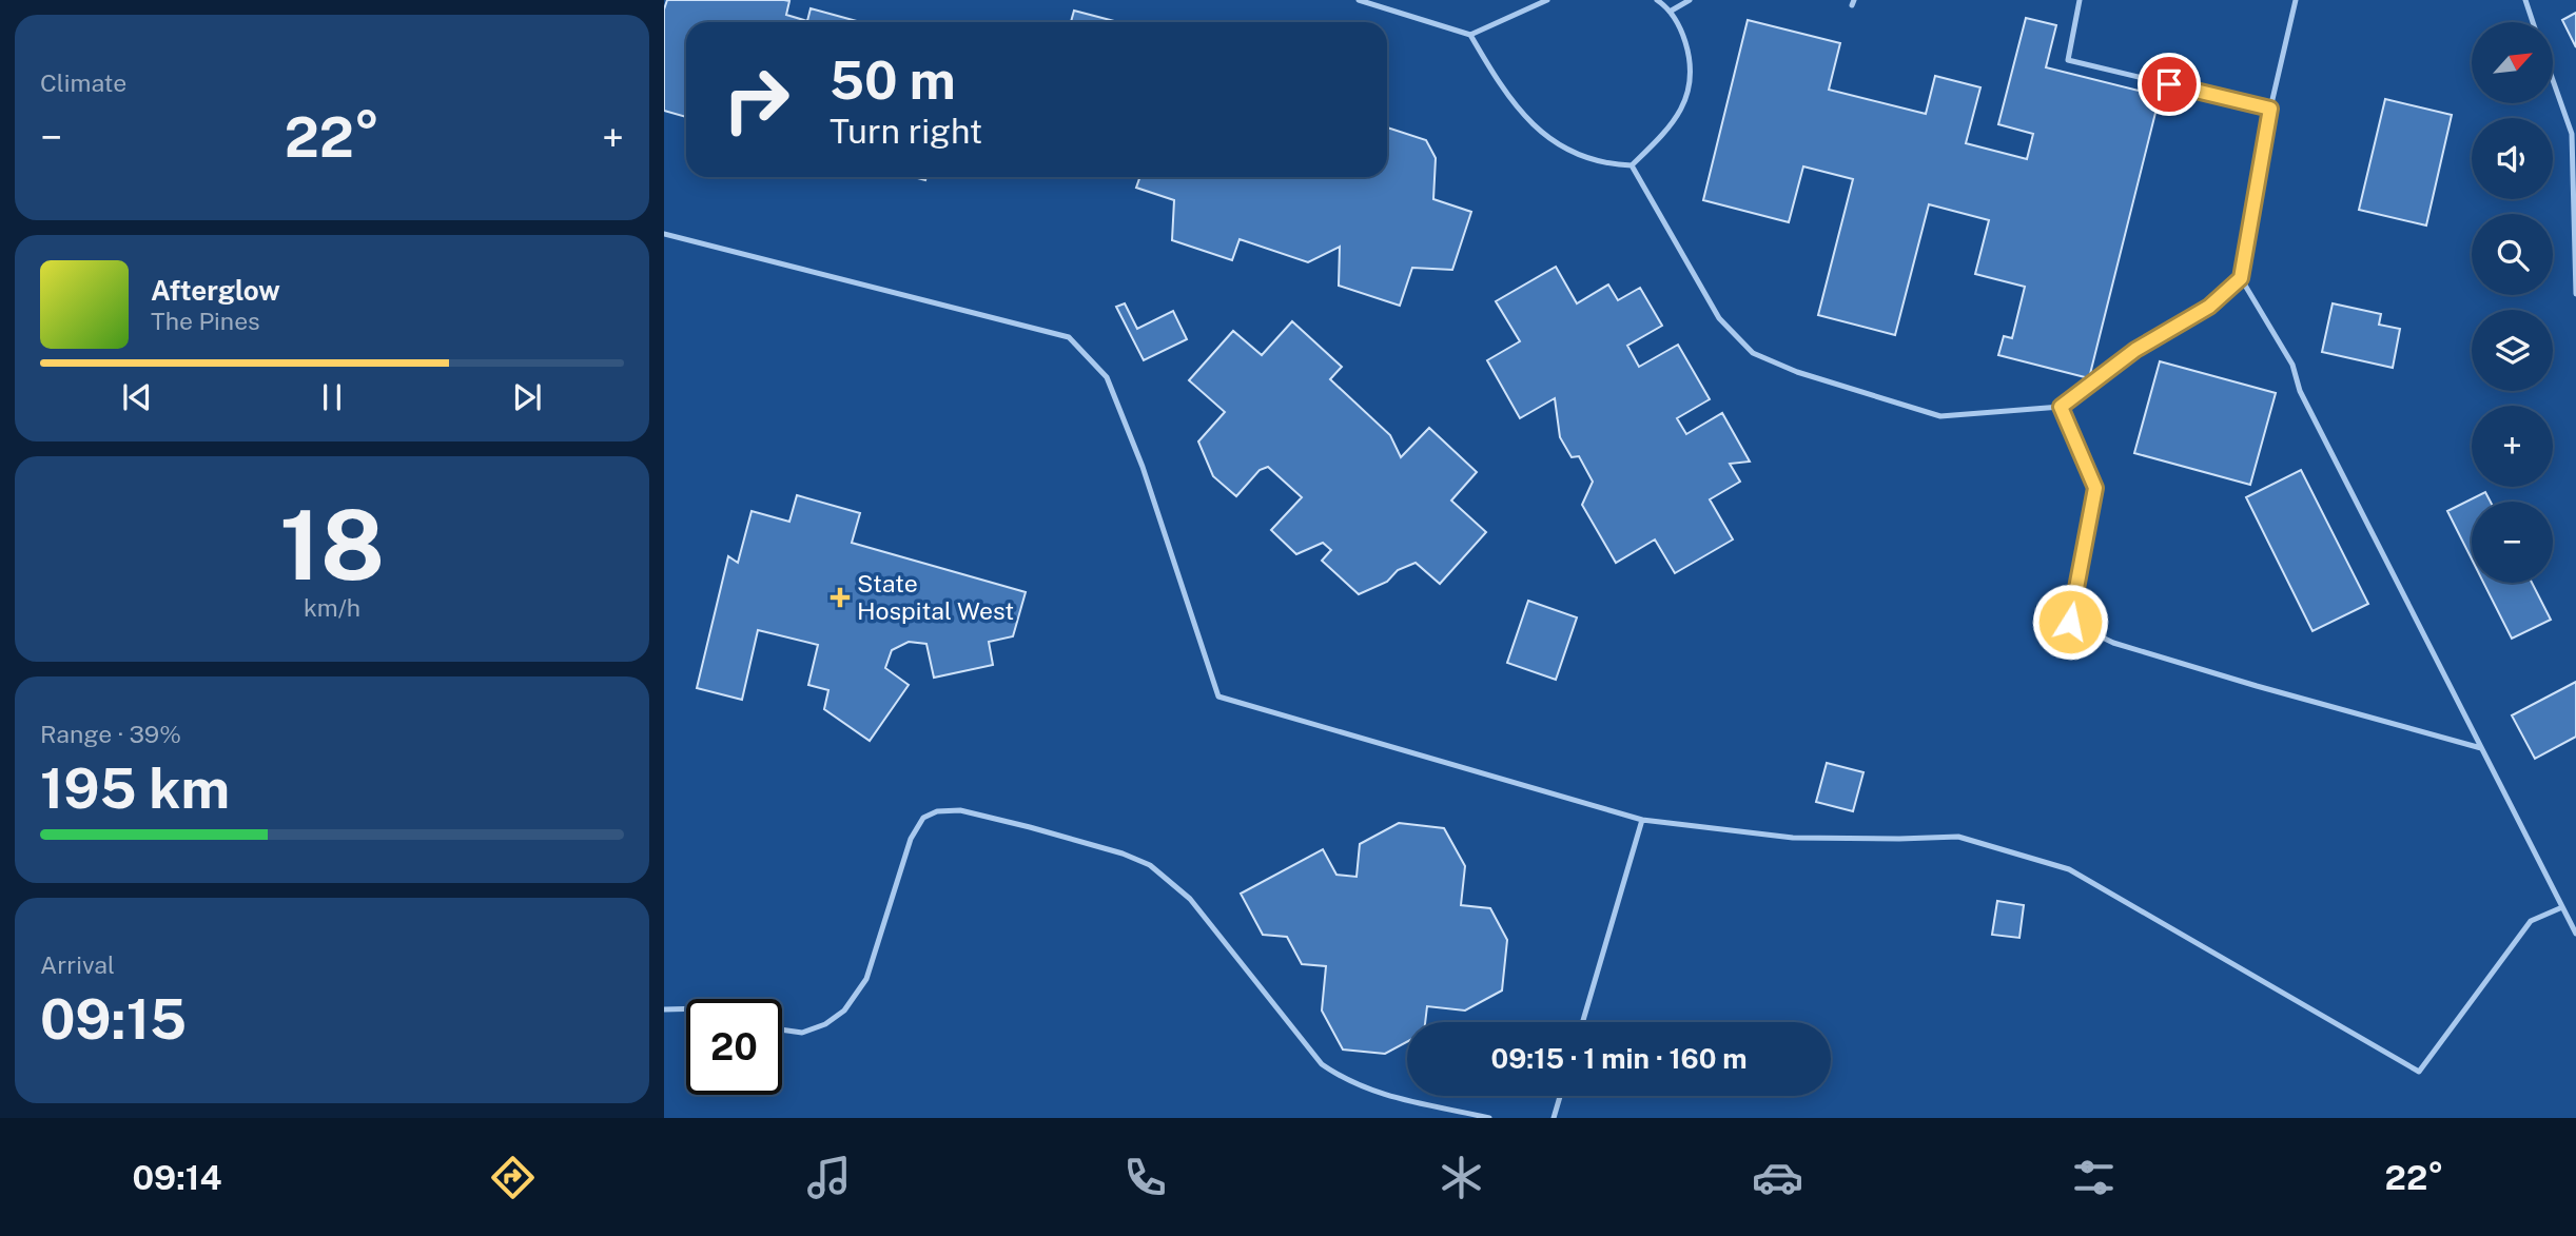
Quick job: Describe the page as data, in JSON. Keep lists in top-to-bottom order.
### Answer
{
  "places": {
    "health": ["State Hospital West"]
  },
  "north": "top right",
  "page": {
    "tile": [
      "Climate",
      ["18", "km/h"],
      ["Range · 39%", "195 km"],
      ["Arrival", "09:15"]
    ],
    "map_buttons": ["+", "−"],
    "turn": ["50 m", "Turn right"],
    "heat": ["−", "22°", "+"],
    "song": ["Afterglow", "The Pines"],
    "limit": "20",
    "trip": "09:15 · 1 min · 160 m",
    "tabs": ["09:14", "22°"]
  }
}
